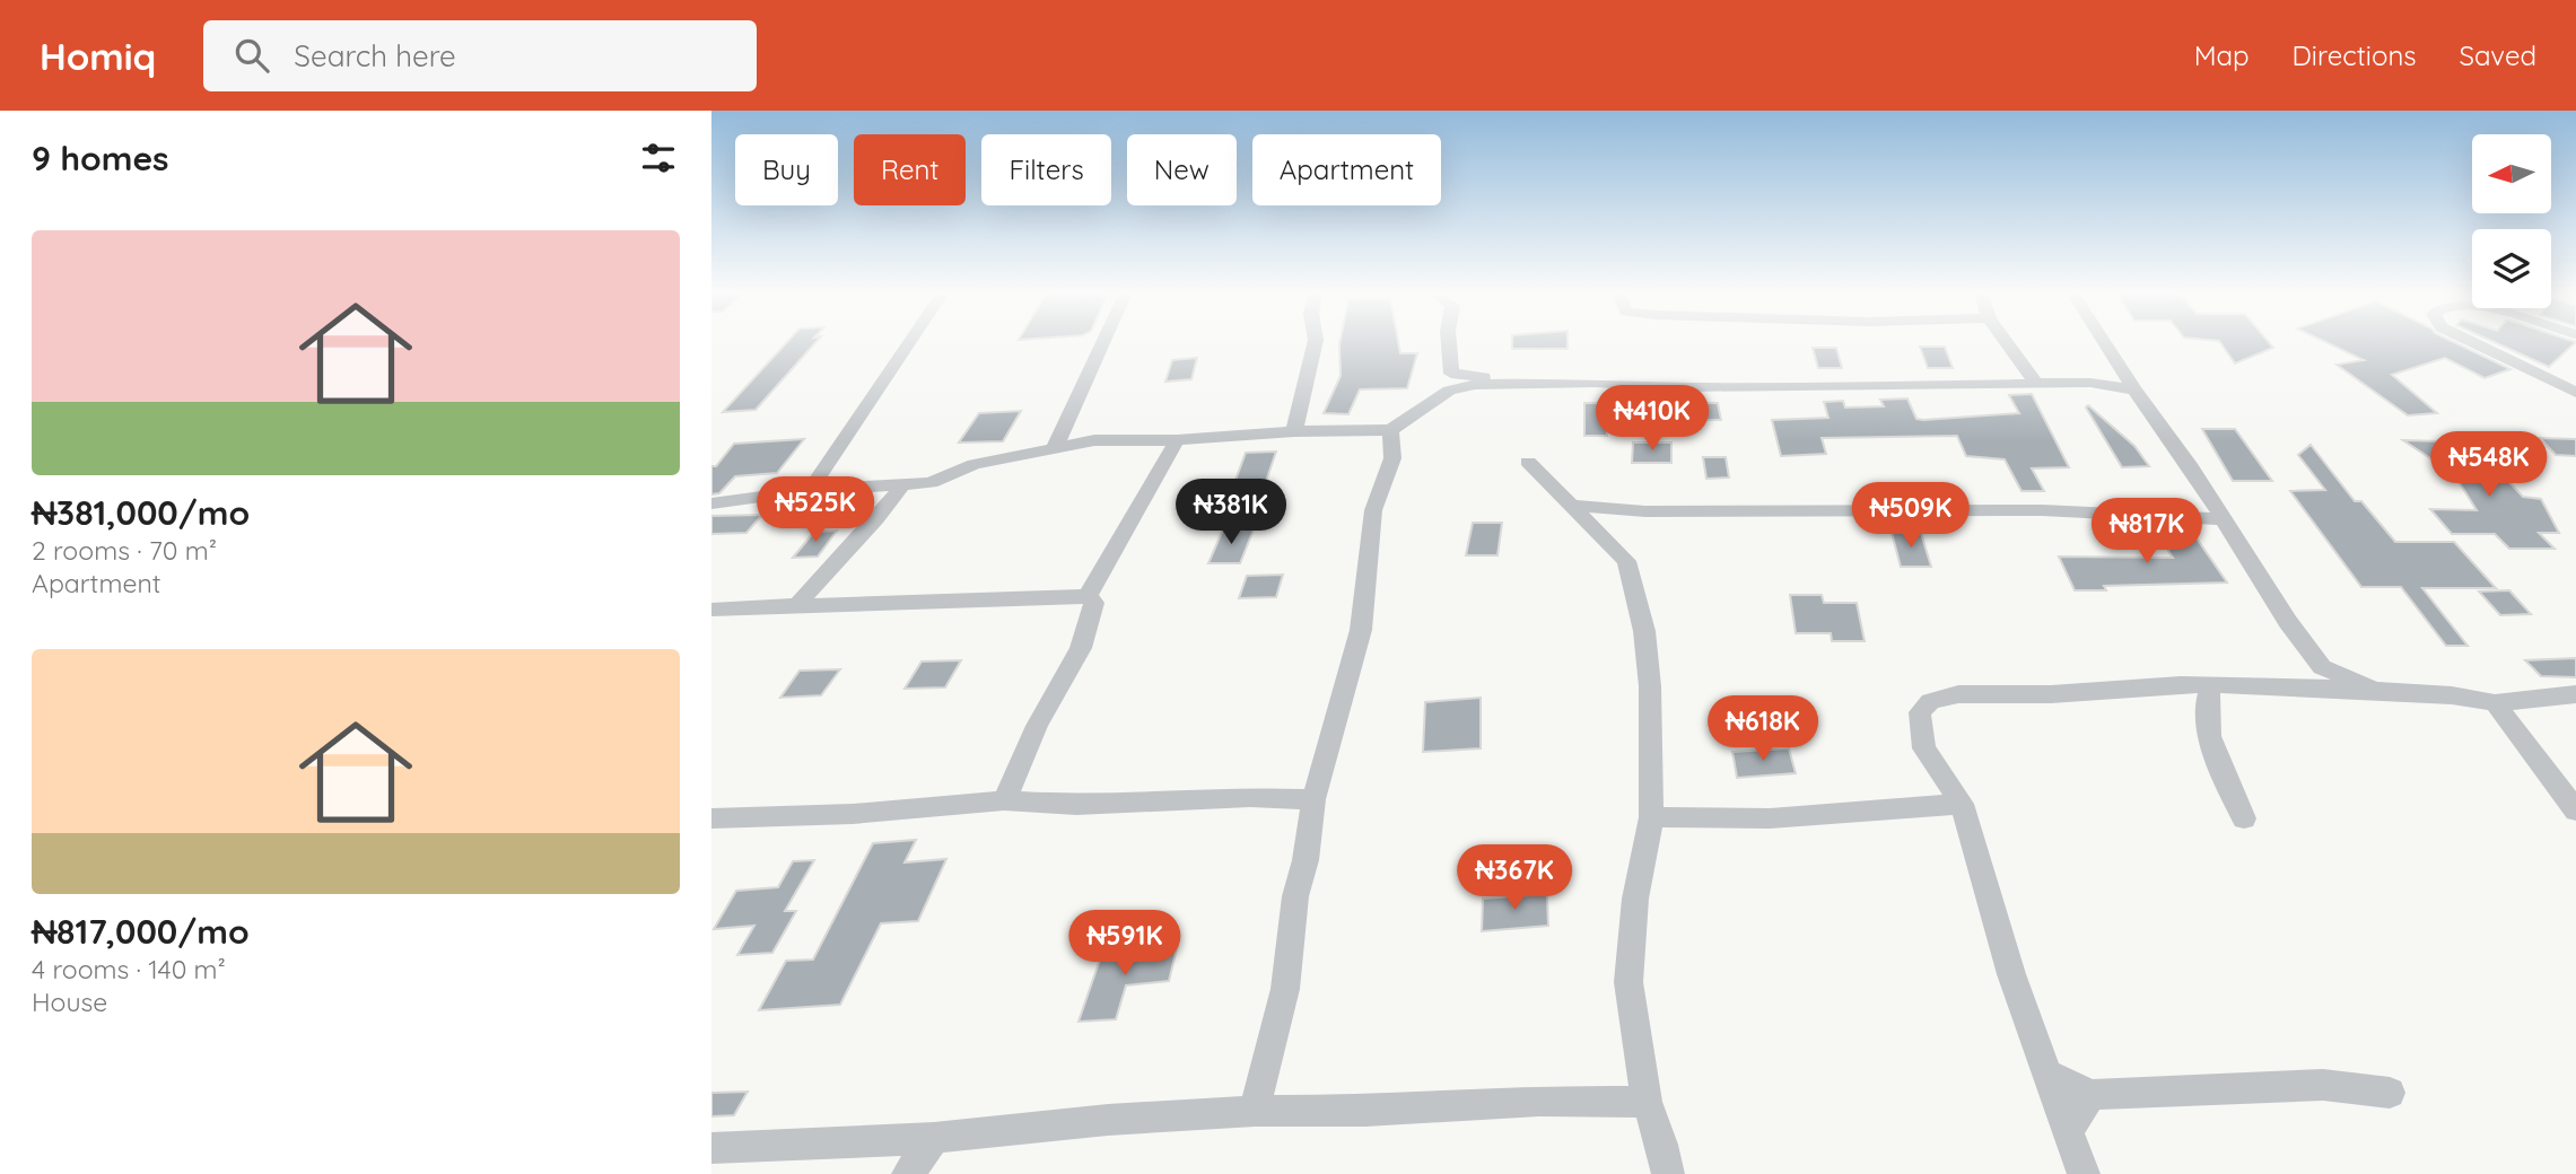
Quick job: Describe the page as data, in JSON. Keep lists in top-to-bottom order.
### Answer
{
  "north": "left",
  "page": {
    "header": "Homiq",
    "search": "Search here",
    "nav": ["Map", "Directions", "Saved"],
    "heading": "9 homes",
    "chip": [
      "Buy",
      "Rent",
      "Filters",
      "New",
      "Apartment"
    ],
    "list": [
      {
        "name": "₦381,000/mo",
        "note": "2 rooms · 70 m² · Apartment"
      },
      {
        "name": "₦817,000/mo",
        "note": "4 rooms · 140 m² · House"
      }
    ],
    "price": [
      "₦410K",
      "₦548K",
      "₦525K",
      "₦381K",
      "₦509K",
      "₦817K",
      "₦618K",
      "₦367K",
      "₦591K"
    ]
  }
}
